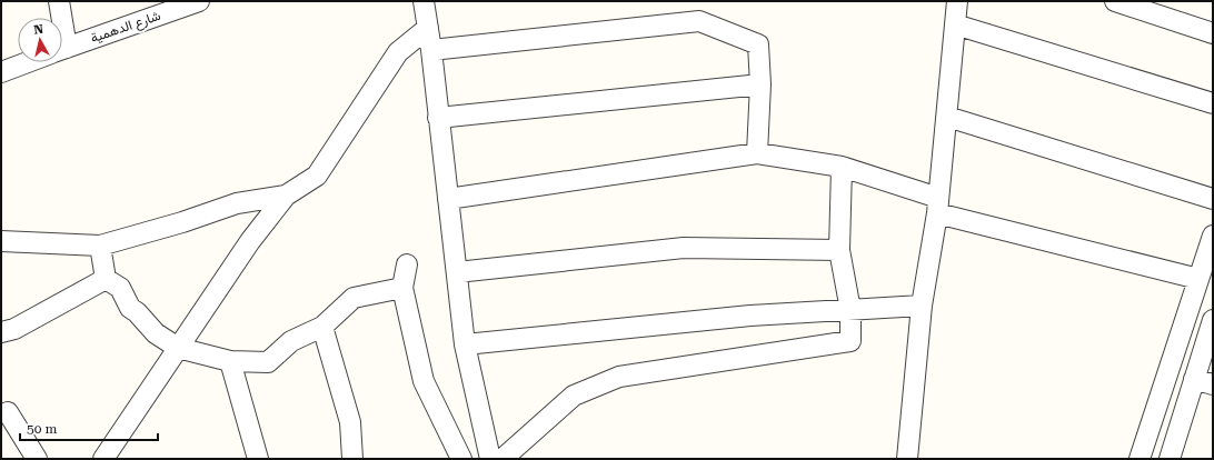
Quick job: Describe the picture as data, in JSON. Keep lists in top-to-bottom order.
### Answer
{
  "streets": {
    "street": ["شارع الدهمية"]
  },
  "scale_bar": "50 m",
  "north": "top"
}
